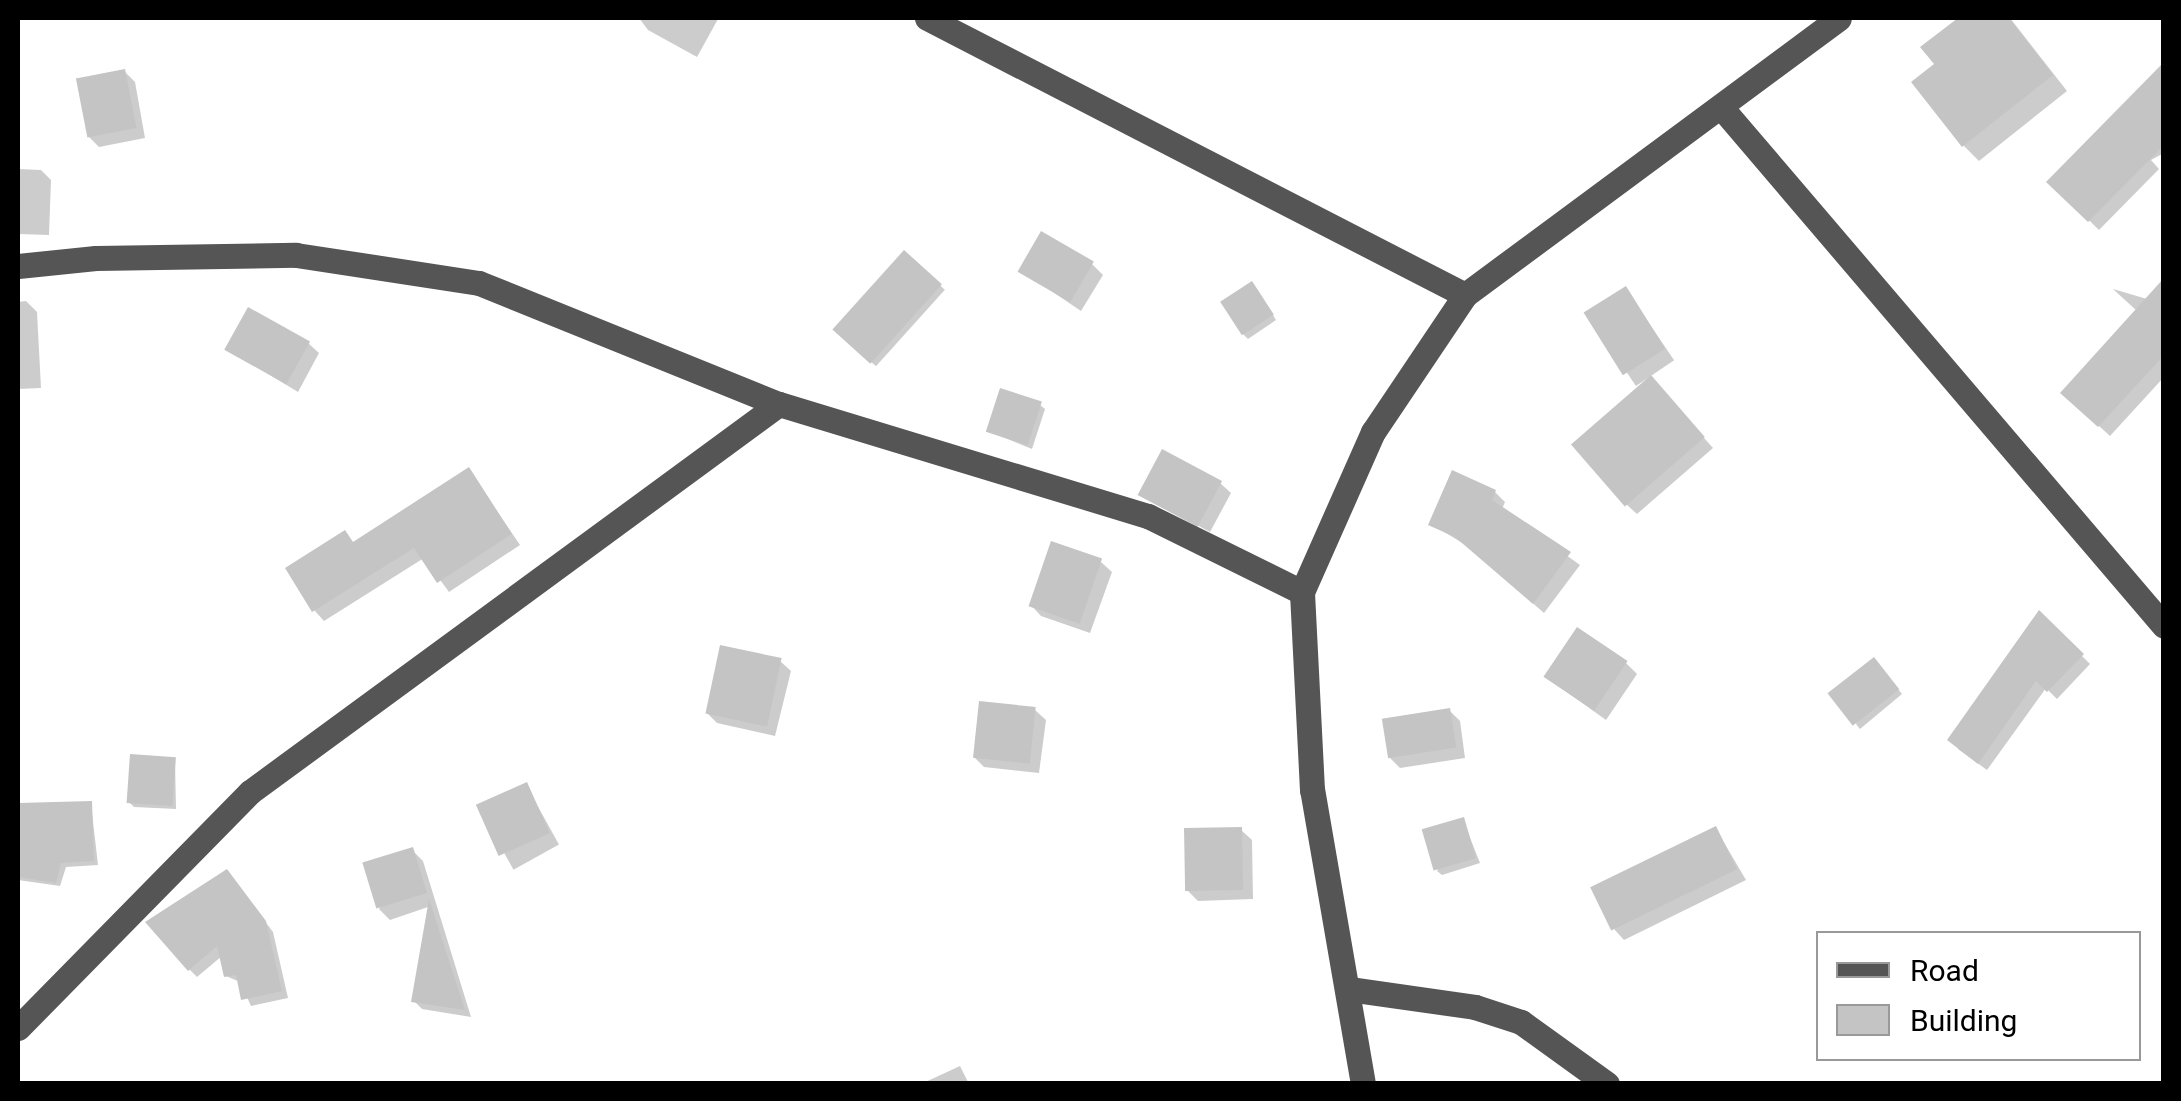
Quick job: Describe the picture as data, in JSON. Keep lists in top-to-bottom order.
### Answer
{
  "legend": ["Road", "Building"]
}
